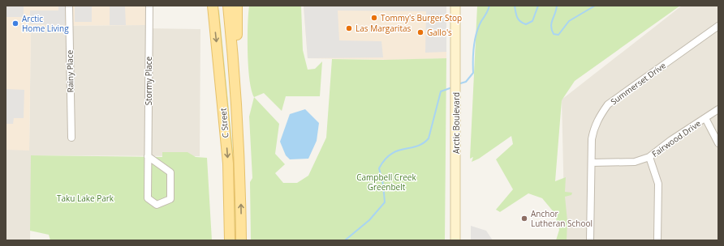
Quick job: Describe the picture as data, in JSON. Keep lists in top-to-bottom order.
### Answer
{
  "streets": {
    "main road": ["C Street", "Arctic Boulevard"],
    "street": [
      "Rainy Place",
      "Stormy Place",
      "Summerset Drive",
      "Fairwood Drive"
    ]
  },
  "crossings": [
    ["Summerset Drive", "Fairwood Drive"]
  ],
  "parks": ["Campbell Creek Greenbelt", "Taku Lake Park"],
  "places": [
    "Tommy's Burger Stop",
    "Arctic Home Living",
    "Las Margaritas",
    "Gallo's",
    "Anchor Lutheran School"
  ]
}
